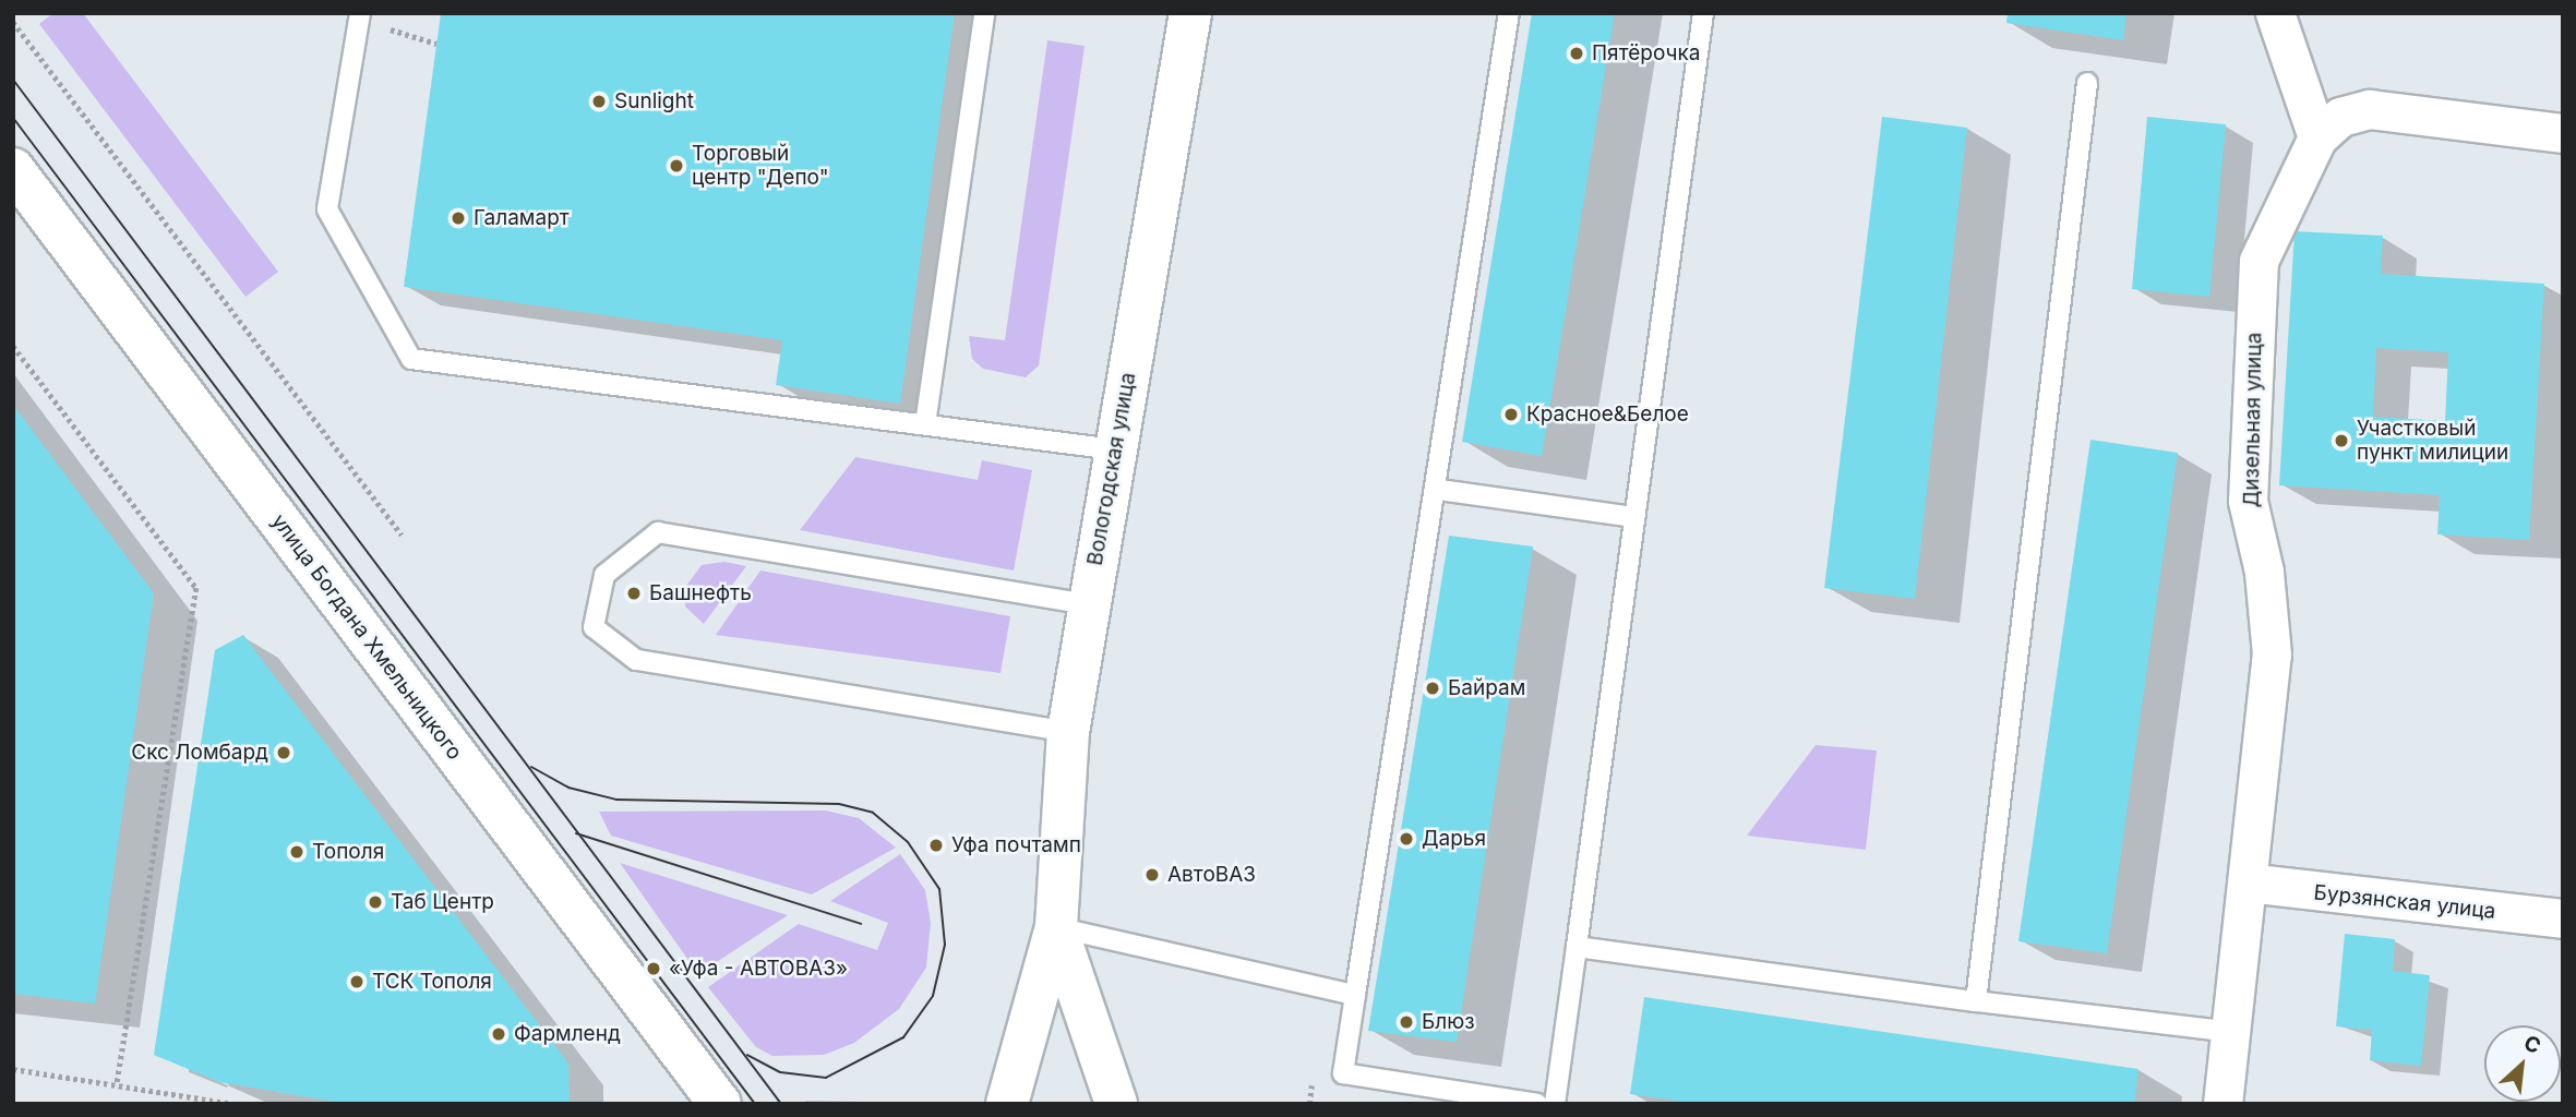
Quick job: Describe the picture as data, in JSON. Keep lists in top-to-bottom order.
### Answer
{
  "streets": {
    "main road": ["Вологодская улица", "улица Богдана Хмельницкого"],
    "street": ["Дизельная улица", "Бурзянская улица"]
  },
  "crossings": [
    ["Дизельная улица", "Бурзянская улица"]
  ],
  "places": [
    "Пятёрочка",
    "Sunlight",
    "Торговый центр \"Депо\"",
    "Галамарт",
    "Красное&Белое",
    "Участковый пункт милиции",
    "Башнефть",
    "Байрам",
    "Скс Ломбард",
    "Дарья",
    "Уфа почтамп",
    "Тополя",
    "АвтоВАЗ",
    "Таб Центр",
    "«Уфа - АВТОВАЗ»",
    "ТСК Тополя",
    "Блюз",
    "Фармленд"
  ],
  "north": "top right"
}
